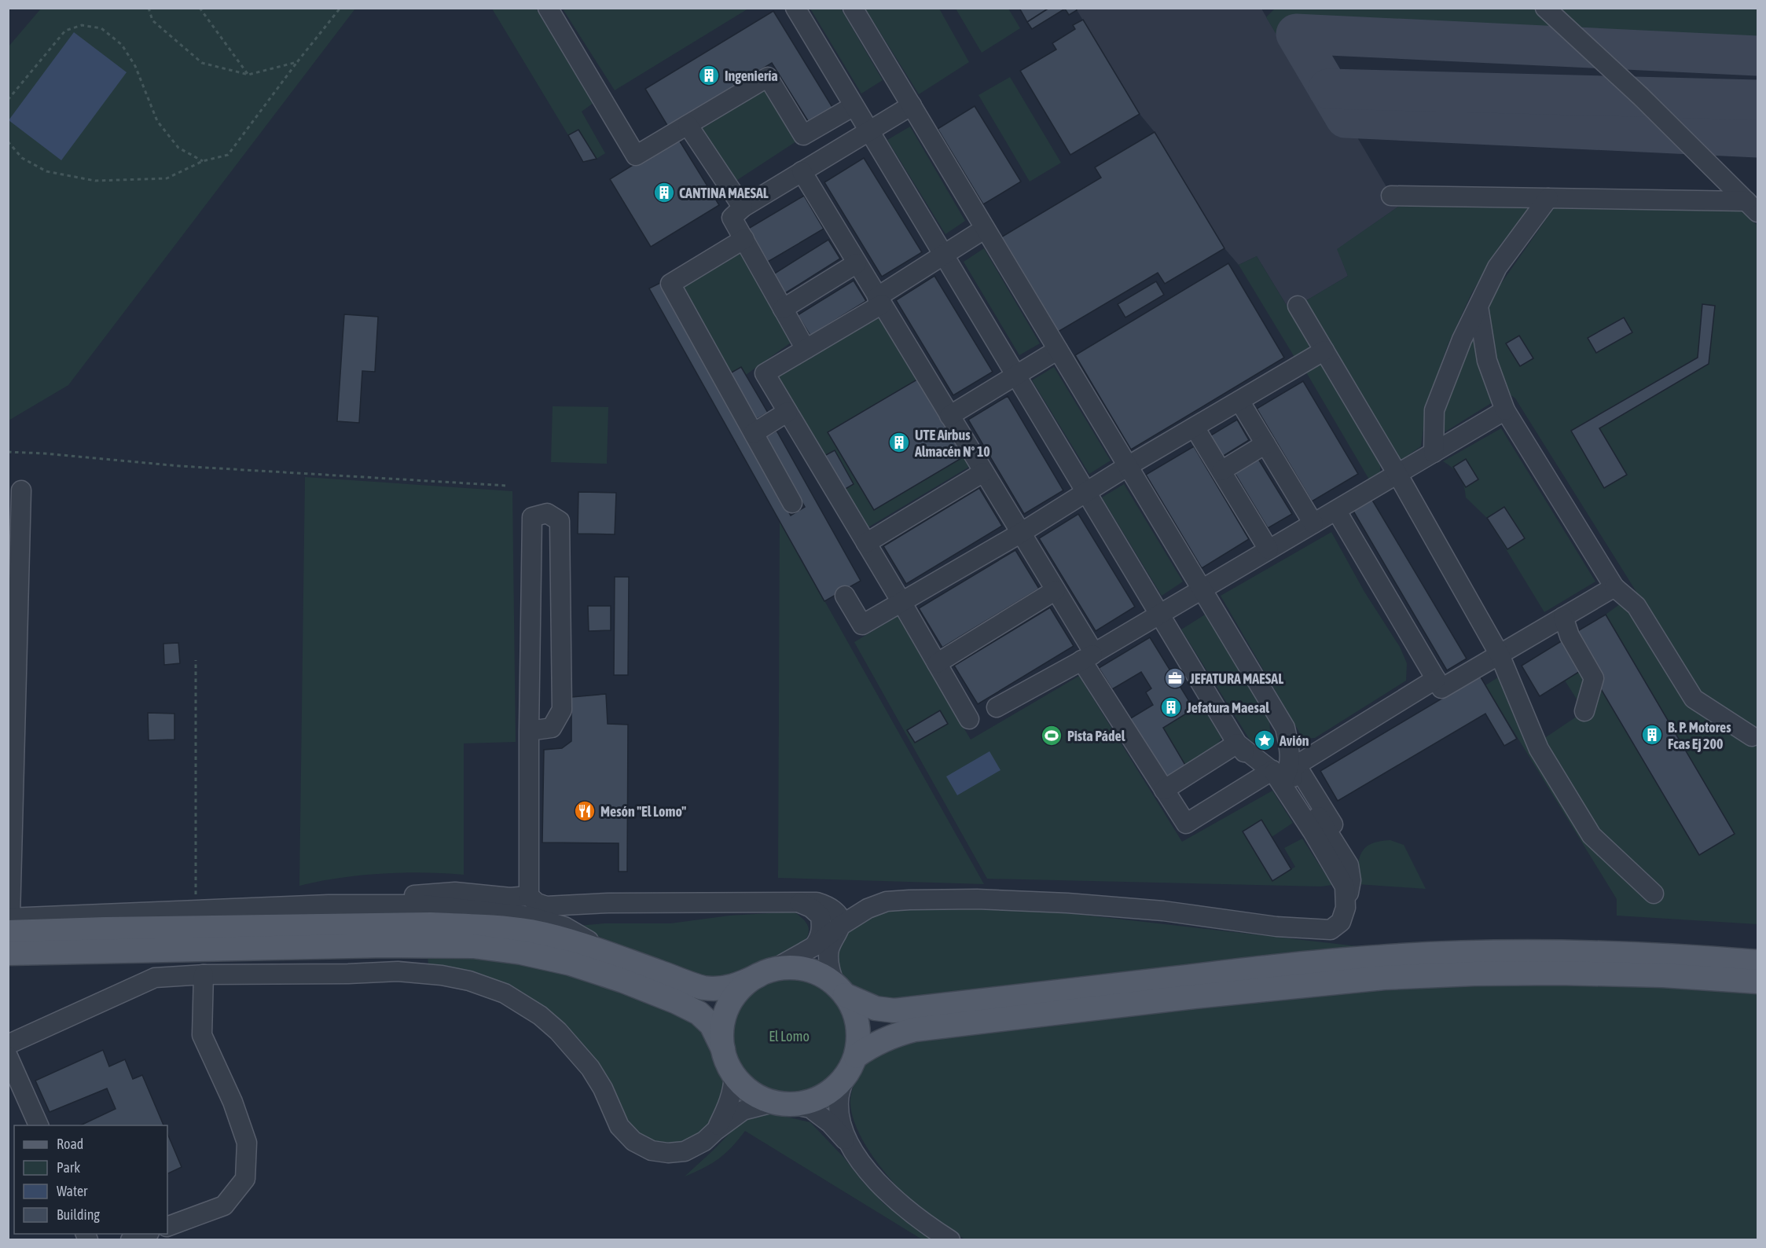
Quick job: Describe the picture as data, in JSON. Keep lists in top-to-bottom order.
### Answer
{
  "parks": ["El Lomo"],
  "places": {
    "building": [
      "Ingeniería",
      "CANTINA MAESAL",
      "UTE Airbus Almacén Nº 10",
      "Jefatura Maesal",
      "B. P. Motores Fcas Ej 200"
    ],
    "office": ["JEFATURA MAESAL"],
    "sports": ["Pista Pádel"],
    "place": ["Avión"],
    "restaurant": ["Mesón \"El Lomo\""]
  },
  "legend": [
    "Road",
    "Park",
    "Water",
    "Building"
  ]
}
